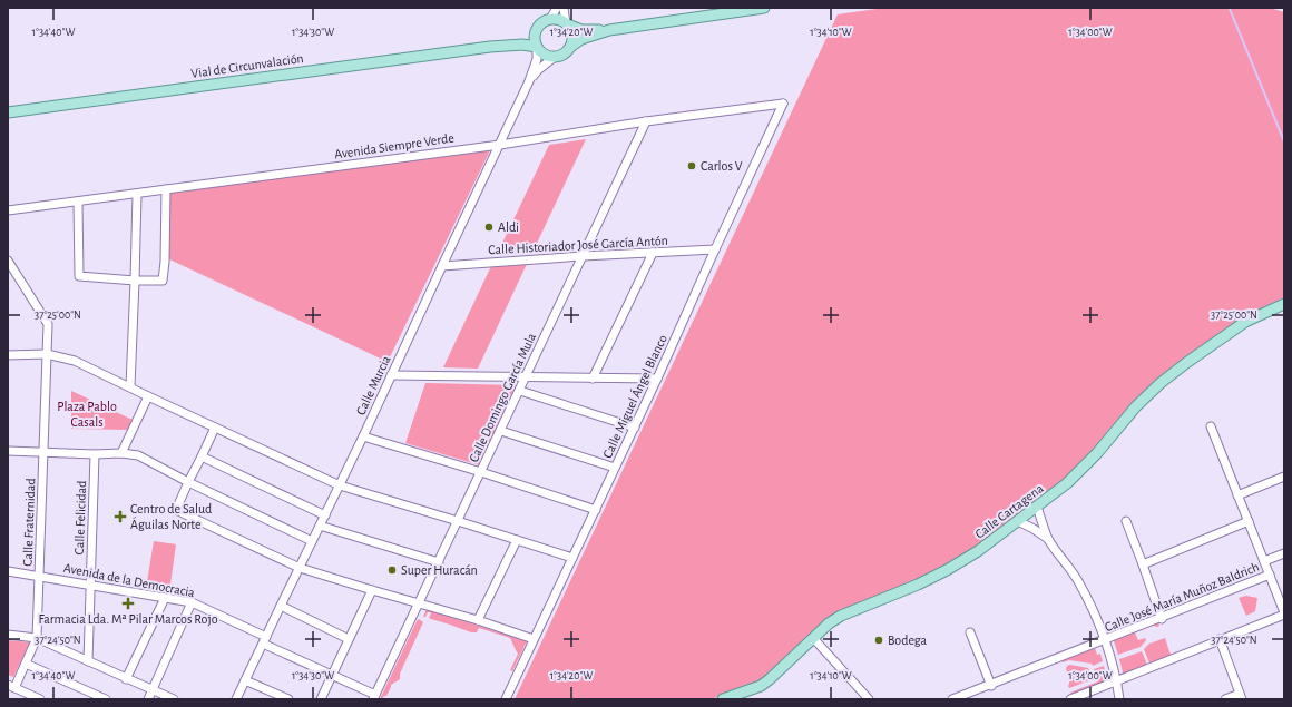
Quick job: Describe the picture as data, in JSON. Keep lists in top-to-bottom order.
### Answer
{
  "streets": {
    "main road": ["Vial de Circunvalación", "Calle Cartagena"],
    "street": [
      "Avenida Siempre Verde",
      "Calle Historiador José García Antón",
      "Calle Murcia",
      "Calle Miguel Ángel Blanco",
      "Calle Domingo García Mula",
      "Calle Felicidad",
      "Calle Fraternidad",
      "Avenida de la Democracia",
      "Calle José María Muñoz Baldrich"
    ]
  },
  "crossings": [
    ["Vial de Circunvalación", "Calle Murcia"],
    ["Avenida Siempre Verde", "Calle Murcia"],
    ["Avenida Siempre Verde", "Calle Miguel Ángel Blanco"],
    ["Avenida Siempre Verde", "Calle Domingo García Mula"],
    ["Calle Historiador José García Antón", "Calle Murcia"],
    ["Calle Historiador José García Antón", "Calle Miguel Ángel Blanco"],
    ["Calle Historiador José García Antón", "Calle Domingo García Mula"],
    ["Calle Murcia", "Avenida de la Democracia"],
    ["Calle Domingo García Mula", "Avenida de la Democracia"],
    ["Calle Felicidad", "Avenida de la Democracia"],
    ["Calle Fraternidad", "Avenida de la Democracia"]
  ],
  "parks": ["Plaza Pablo Casals"],
  "places": {
    "other": [
      "Carlos V",
      "Aldi",
      "Super Huracán",
      "Bodega"
    ],
    "health": ["Centro de Salud Águilas Norte", "Farmacia Lda. Mª Pilar Marcos Rojo"]
  },
  "coordinates": [
    "1°34'40\"W",
    "1°34'30\"W",
    "1°34'20\"W",
    "1°34'10\"W",
    "1°34'00\"W",
    "37°25'00\"N",
    "37°24'50\"N"
  ]
}
